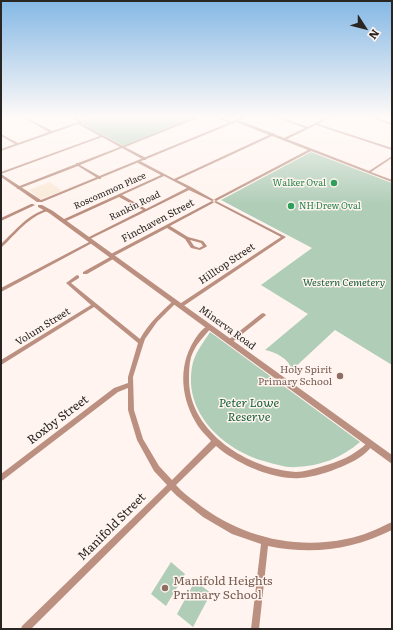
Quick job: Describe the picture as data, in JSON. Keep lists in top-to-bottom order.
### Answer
{
  "streets": {
    "street": [
      "Roscommon Place",
      "Rankin Road",
      "Finchaven Street",
      "Hilltop Street",
      "Volum Street",
      "Minerva Road",
      "Roxby Street",
      "Manifold Street"
    ]
  },
  "crossings": [
    ["Roscommon Place", "Minerva Road"],
    ["Rankin Road", "Minerva Road"],
    ["Finchaven Street", "Hilltop Street"],
    ["Finchaven Street", "Minerva Road"],
    ["Hilltop Street", "Minerva Road"],
    ["Hilltop Street", "Roxby Street"],
    ["Hilltop Street", "Manifold Street"]
  ],
  "parks": ["Western Cemetery", "Peter Lowe Reserve"],
  "places": [
    "Walker Oval",
    "NH Drew Oval",
    "Holy Spirit Primary School",
    "Manifold Heights Primary School"
  ],
  "north": "bottom right"
}
